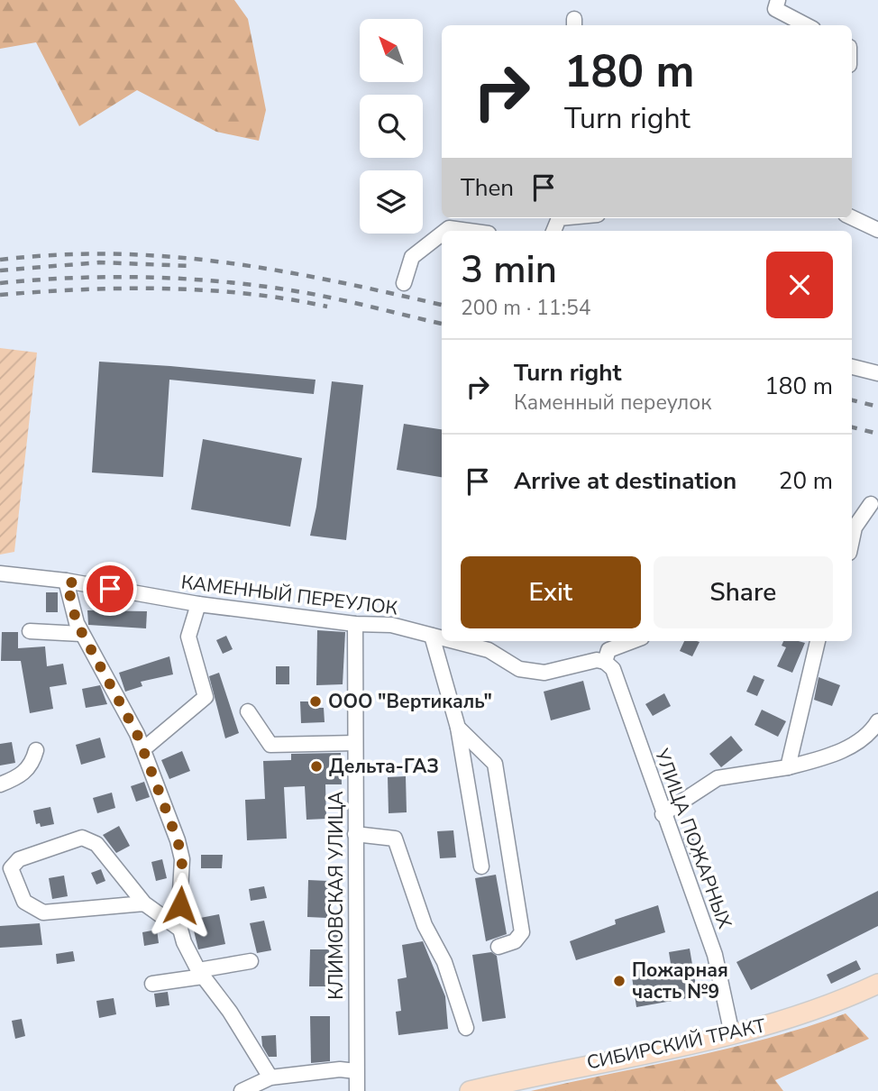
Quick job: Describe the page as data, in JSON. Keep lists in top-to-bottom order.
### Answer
{
  "streets": {
    "main road": ["СИБИРСКИЙ ТРАКТ"],
    "street": ["КАМЕННЫЙ ПЕРЕУЛОК", "УЛИЦА ПОЖАРНЫХ", "КЛИМОВСКАЯ УЛИЦА"]
  },
  "crossings": [
    ["КАМЕННЫЙ ПЕРЕУЛОК", "УЛИЦА ПОЖАРНЫХ"],
    ["КАМЕННЫЙ ПЕРЕУЛОК", "КЛИМОВСКАЯ УЛИЦА"],
    ["УЛИЦА ПОЖАРНЫХ", "СИБИРСКИЙ ТРАКТ"]
  ],
  "places": ["ООО \"Вертикаль\"", "Дельта-ГАЗ", "Пожарная часть №9"],
  "north": "top left",
  "page": {
    "turn": ["180 m", "Turn right"],
    "then": "Then",
    "heading": ["3 min", "200 m · 11:54"],
    "list": [
      {
        "name": "Turn right",
        "note": "Каменный переулок",
        "value": "180 m"
      },
      {
        "name": "Arrive at destination",
        "value": "20 m"
      }
    ],
    "buttons": ["Exit", "Share"]
  }
}
